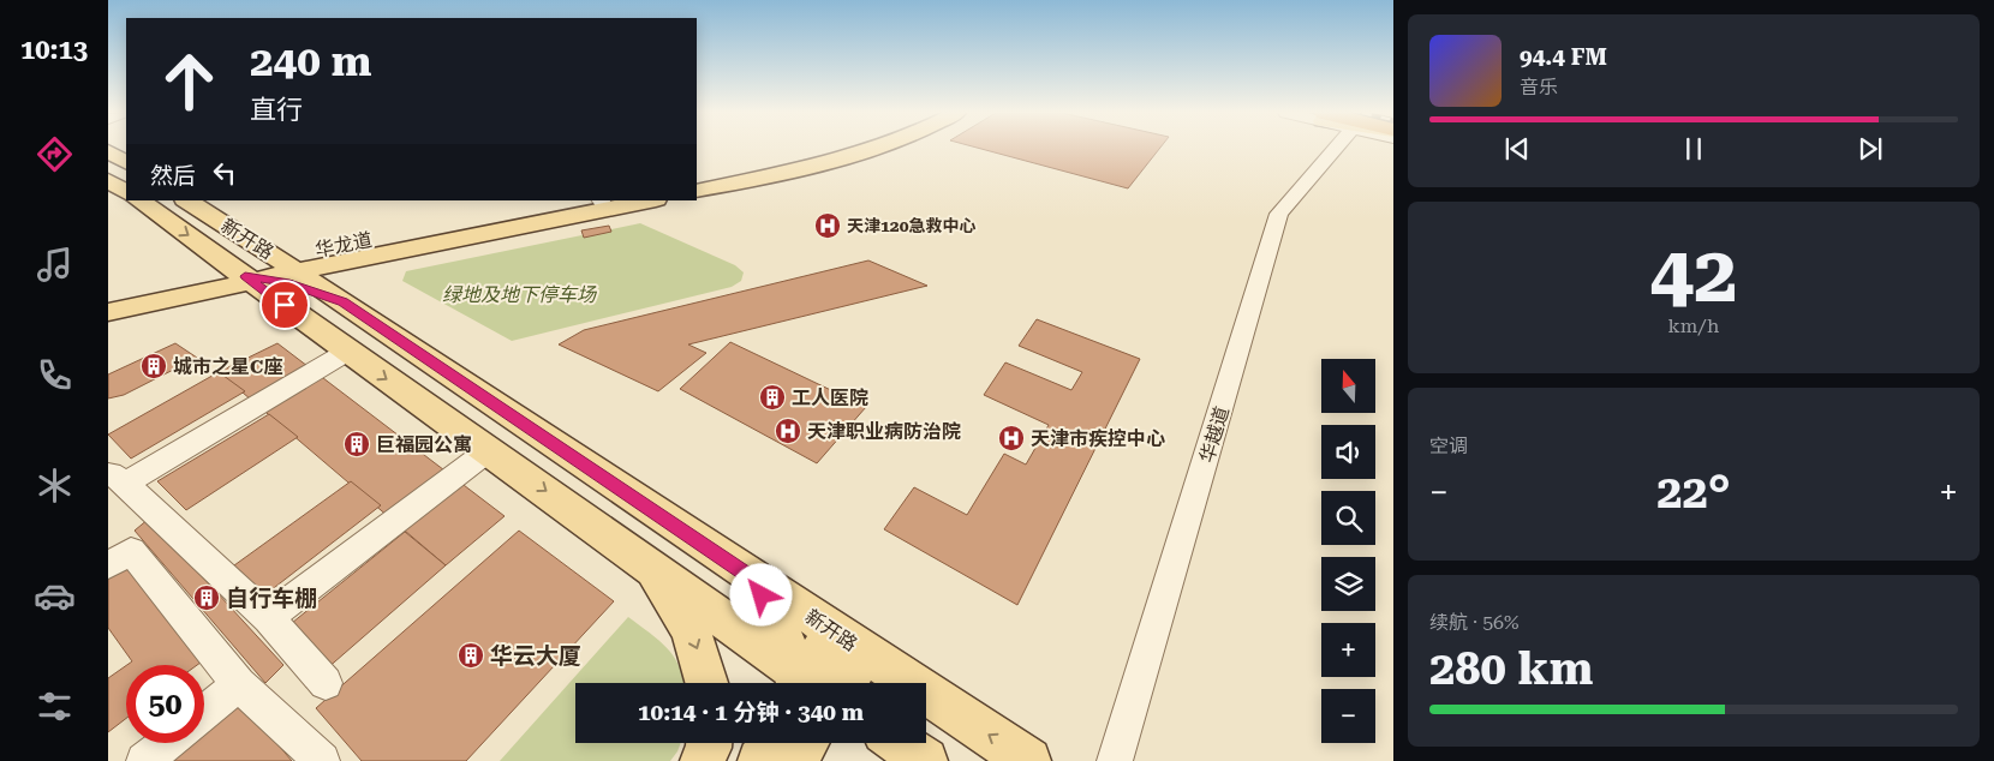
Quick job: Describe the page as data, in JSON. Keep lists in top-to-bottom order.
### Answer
{
  "streets": {
    "main road": ["新开路", "华龙道"],
    "street": ["华越道"]
  },
  "crossings": [
    ["新开路", "华龙道"]
  ],
  "parks": ["绿地及地下停车场"],
  "places": {
    "hospital": ["天津120急救中心", "天津职业病防治院", "天津市疾控中心"],
    "building": [
      "城市之星C座",
      "工人医院",
      "巨福园公寓",
      "自行车棚",
      "华云大厦"
    ]
  },
  "north": "top",
  "page": {
    "tabs": "10:13",
    "turn": ["240 m", "直行"],
    "song": ["94.4 FM", "音乐"],
    "then": "然后",
    "tile": [
      ["42", "km/h"],
      "空调",
      ["续航 · 56%", "280 km"]
    ],
    "map_buttons": ["+", "−"],
    "heat": ["−", "22°", "+"],
    "limit": "50",
    "trip": "10:14 · 1 分钟 · 340 m"
  }
}
